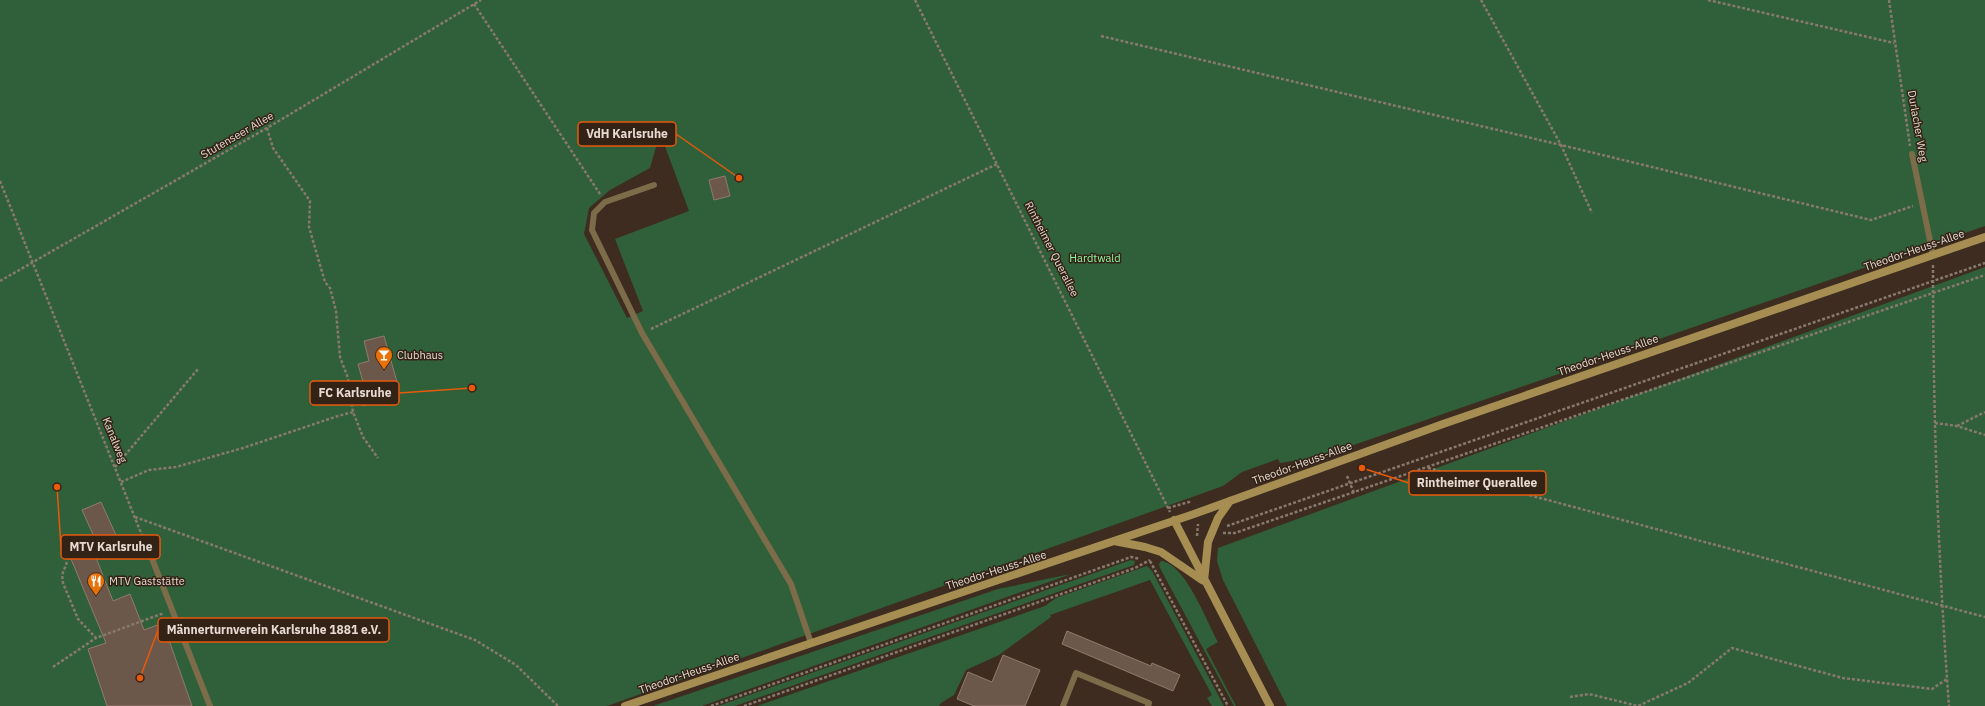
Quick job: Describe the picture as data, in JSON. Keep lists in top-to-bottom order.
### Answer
{
  "streets": {
    "main road": ["Theodor-Heuss-Allee"],
    "lane": ["Durlacher Weg"],
    "path": ["Stutenseer Allee", "Rintheimer Querallee", "Kanalweg"]
  },
  "crossings": [
    ["Durlacher Weg", "Theodor-Heuss-Allee"],
    ["Stutenseer Allee", "Kanalweg"]
  ],
  "parks": ["Hardtwald"],
  "places": {
    "other": [
      "VdH Karlsruhe",
      "FC Karlsruhe",
      "Rintheimer Querallee",
      "MTV Karlsruhe",
      "Männerturnverein Karlsruhe 1881 e.V."
    ],
    "bar": ["Clubhaus"],
    "restaurant": ["MTV Gaststätte"]
  }
}
